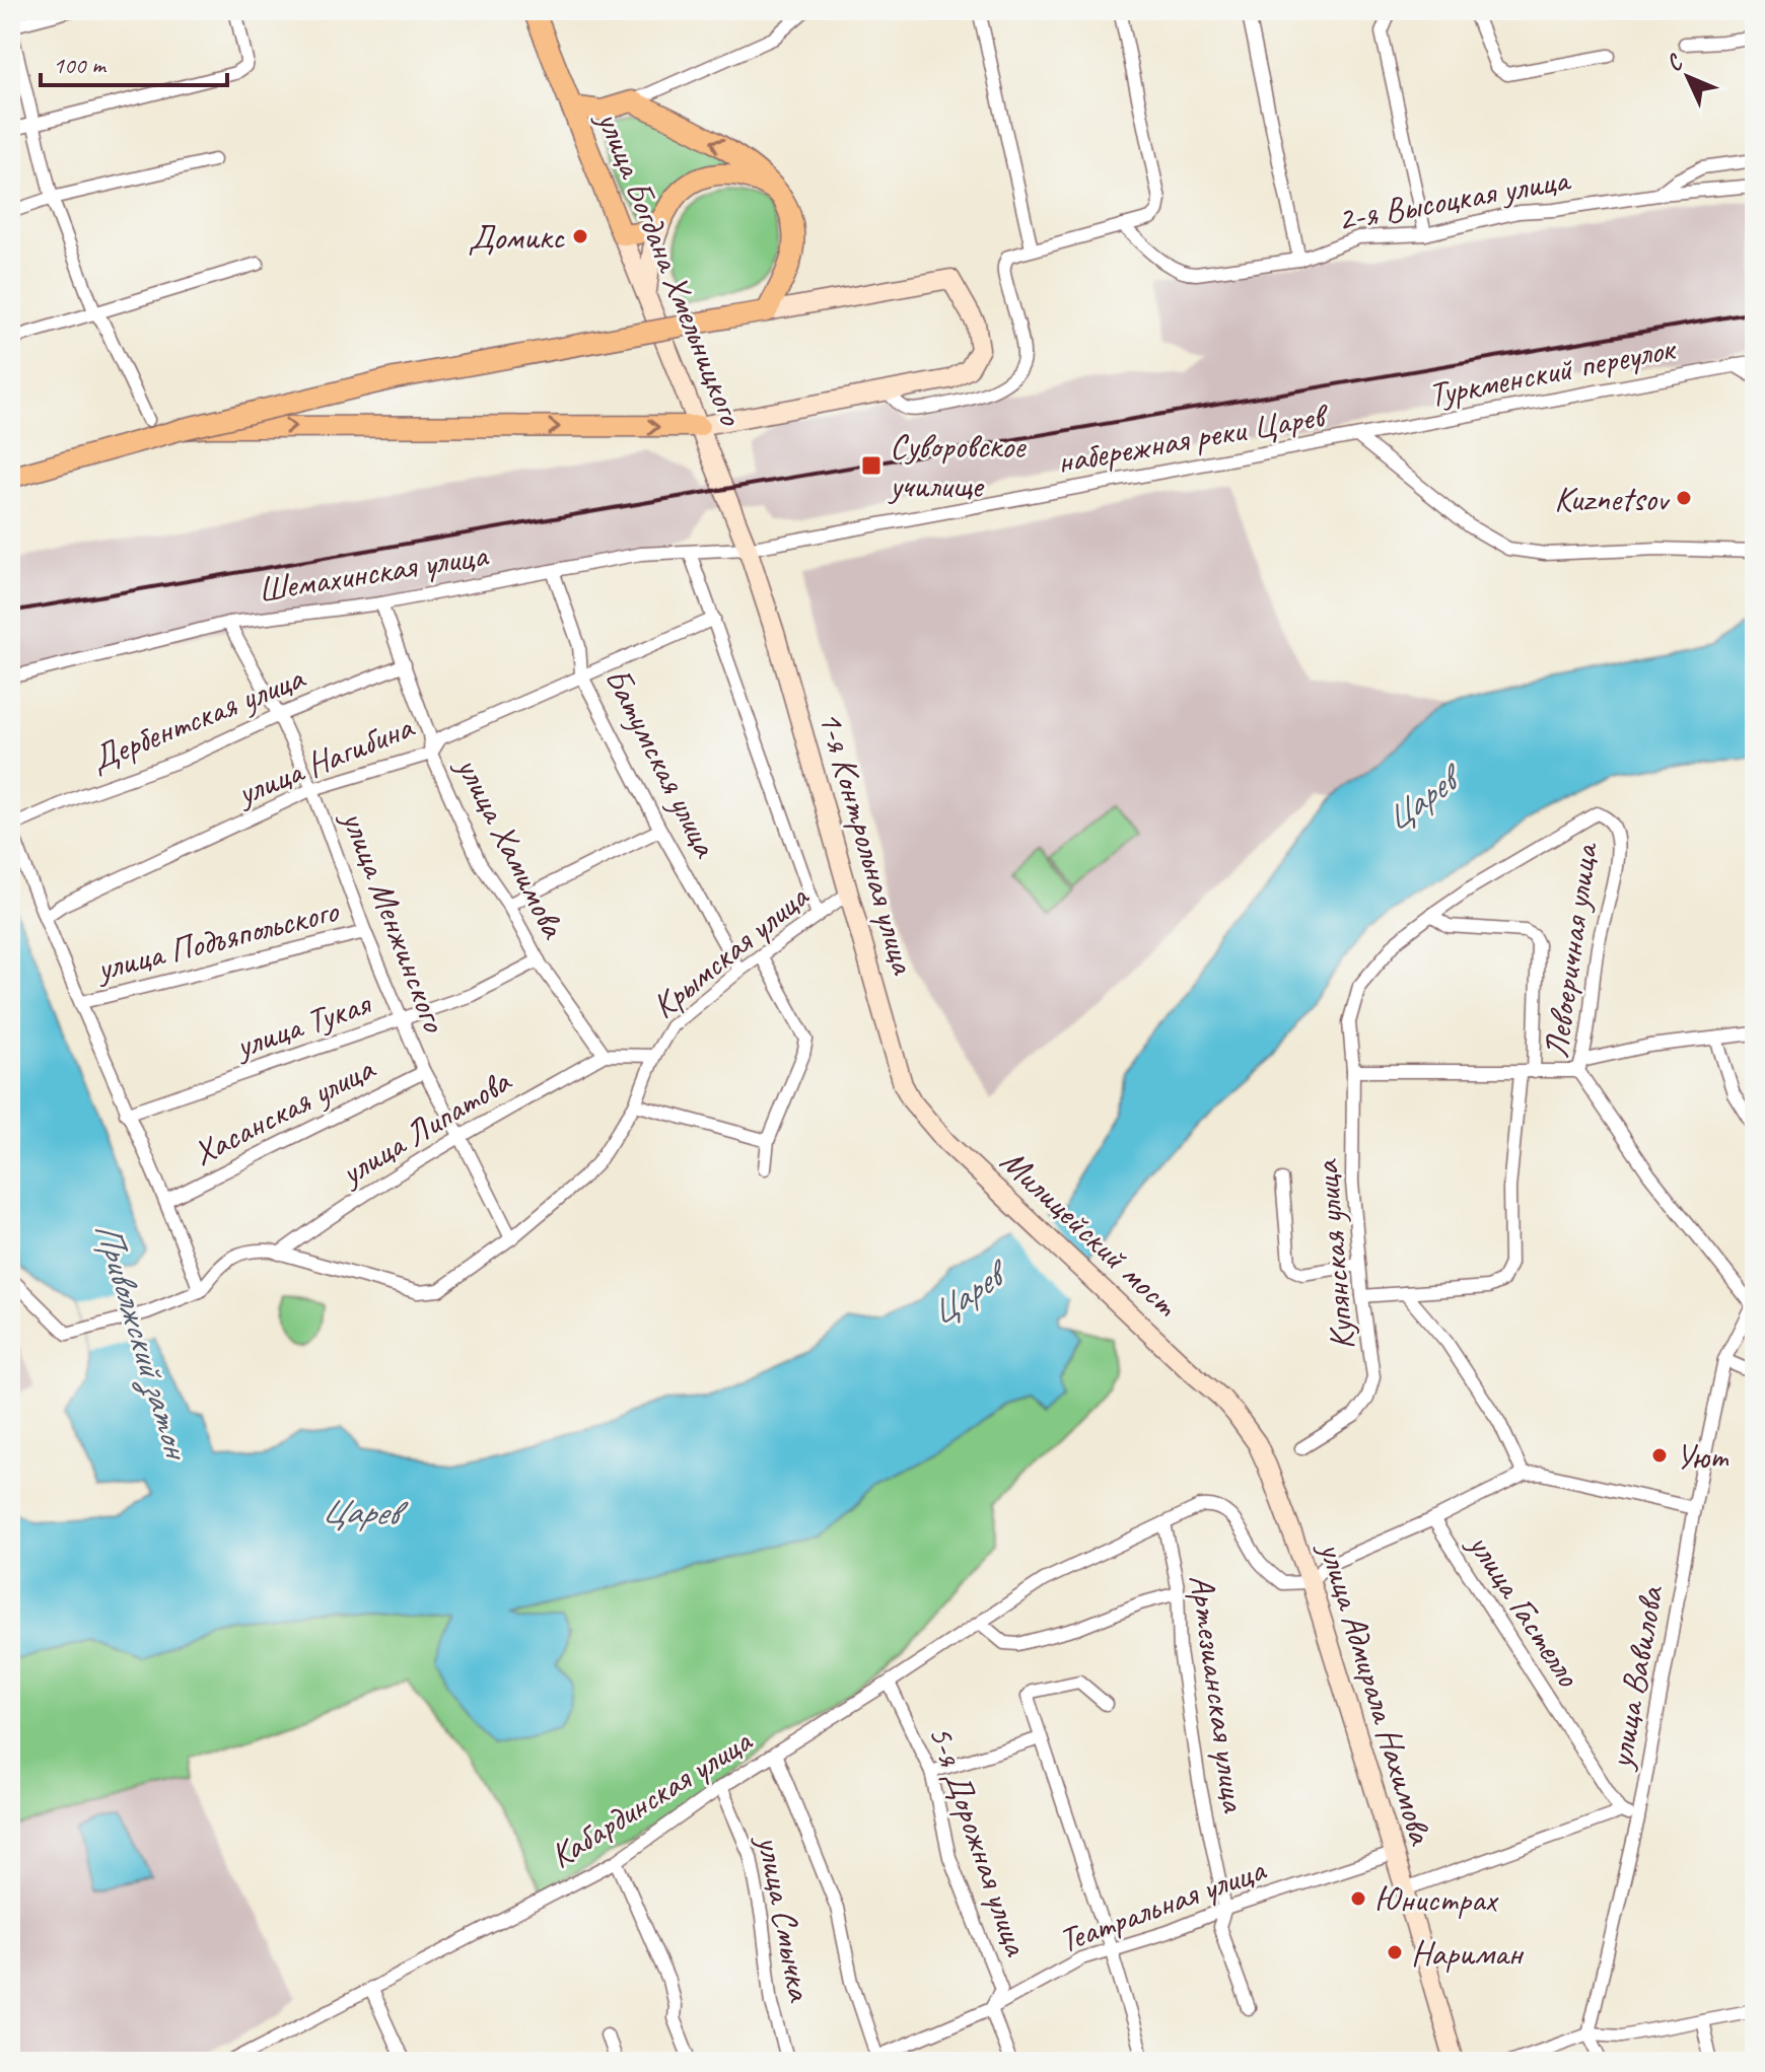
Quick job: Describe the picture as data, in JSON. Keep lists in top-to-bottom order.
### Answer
{
  "streets": {
    "main road": [
      "улица Богдана Хмельницкого",
      "1-я Контрольная улица",
      "Милицейский мост",
      "улица Адмирала Нахимова"
    ],
    "street": [
      "2-я Высоцкая улица",
      "Туркменский переулок",
      "набережная реки Царев",
      "Шемахинская улица",
      "Дербентская улица",
      "улица Нагибина",
      "Батумская улица",
      "улица Хамимова",
      "улица Менжинского",
      "улица Подъяпольского",
      "Крымская улица",
      "Левоеричная улица",
      "улица Тукая",
      "Хасанская улица",
      "улица Липатова",
      "Купянская улица",
      "улица Гастелло",
      "улица Вавилова",
      "Артезианская улица",
      "Кабардинская улица",
      "5-я Дорожная улица",
      "Театральная улица",
      "улица Смычка"
    ]
  },
  "crossings": [
    ["улица Богдана Хмельницкого", "набережная реки Царев"],
    ["улица Богдана Хмельницкого", "Шемахинская улица"],
    ["улица Богдана Хмельницкого", "1-я Контрольная улица"],
    ["Туркменский переулок", "набережная реки Царев"],
    ["набережная реки Царев", "Шемахинская улица"],
    ["набережная реки Царев", "1-я Контрольная улица"],
    ["Шемахинская улица", "Батумская улица"],
    ["Шемахинская улица", "1-я Контрольная улица"],
    ["Шемахинская улица", "улица Хамимова"],
    ["Шемахинская улица", "улица Менжинского"],
    ["Дербентская улица", "улица Хамимова"],
    ["Дербентская улица", "улица Менжинского"],
    ["улица Нагибина", "Батумская улица"],
    ["улица Нагибина", "улица Хамимова"],
    ["улица Нагибина", "улица Менжинского"],
    ["Батумская улица", "Крымская улица"],
    ["1-я Контрольная улица", "Крымская улица"],
    ["1-я Контрольная улица", "Милицейский мост"],
    ["улица Хамимова", "улица Тукая"],
    ["улица Хамимова", "улица Липатова"],
    ["улица Менжинского", "улица Подъяпольского"],
    ["улица Менжинского", "Крымская улица"],
    ["улица Менжинского", "улица Тукая"],
    ["улица Менжинского", "Хасанская улица"],
    ["улица Менжинского", "улица Липатова"],
    ["Крымская улица", "улица Липатова"],
    ["Левоеричная улица", "Купянская улица"],
    ["Левоеричная улица", "улица Вавилова"],
    ["Милицейский мост", "улица Адмирала Нахимова"],
    ["Артезианская улица", "Кабардинская улица"],
    ["Артезианская улица", "Театральная улица"],
    ["улица Адмирала Нахимова", "Кабардинская улица"],
    ["улица Адмирала Нахимова", "Театральная улица"],
    ["Кабардинская улица", "5-я Дорожная улица"],
    ["Кабардинская улица", "улица Смычка"],
    ["5-я Дорожная улица", "Театральная улица"]
  ],
  "water": ["Царев", "Приволжский затон"],
  "places": {
    "other": [
      "Домикс",
      "Kuznetsov",
      "Уют",
      "Юнистрах",
      "Нариман"
    ],
    "transit": ["Суворовское училище"]
  },
  "scale_bar": "100 m",
  "north": "top left"
}
